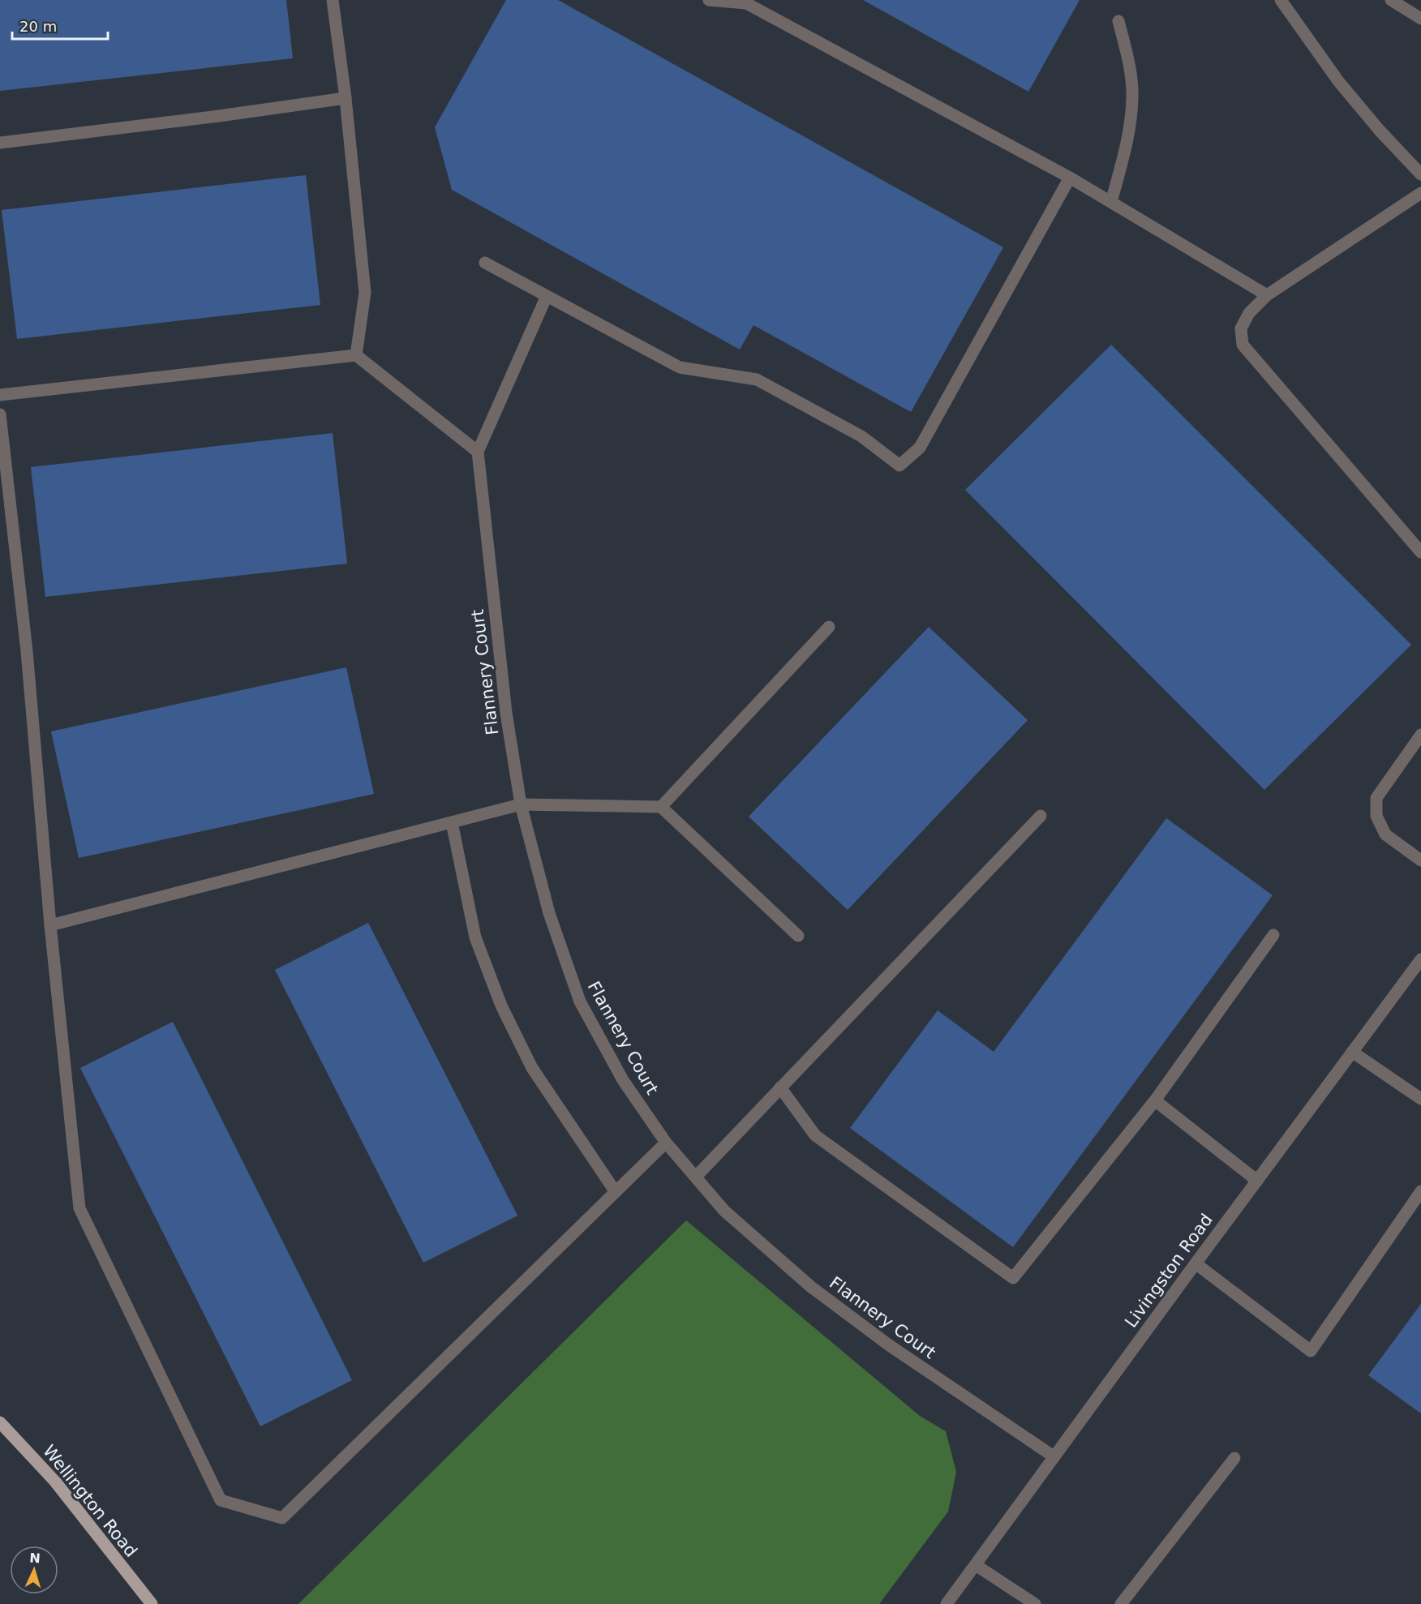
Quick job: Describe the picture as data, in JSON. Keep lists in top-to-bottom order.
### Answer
{
  "streets": {
    "main road": ["Wellington Road"],
    "street": ["Flannery Court", "Livingston Road"]
  },
  "crossings": [
    ["Flannery Court", "Livingston Road"]
  ],
  "scale_bar": "20 m",
  "north": "top"
}
